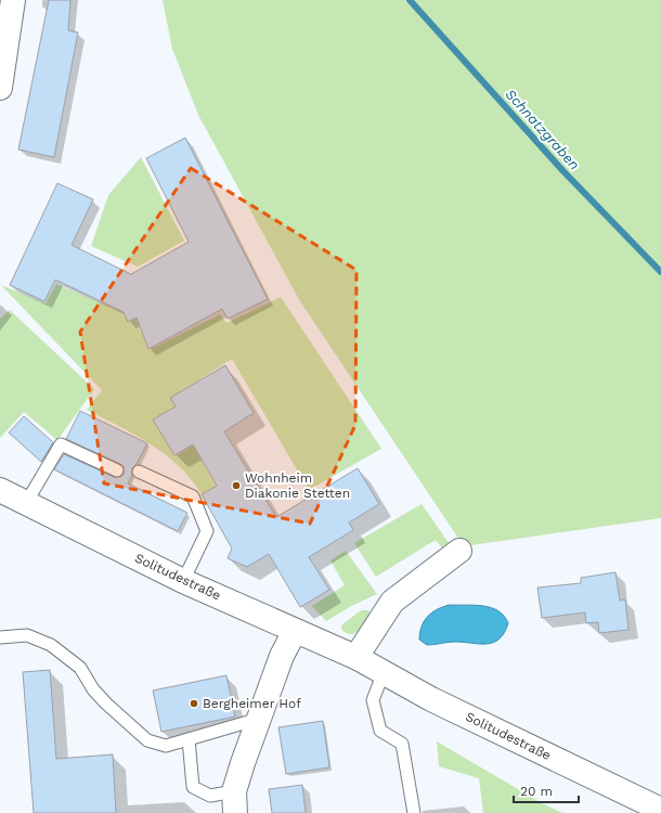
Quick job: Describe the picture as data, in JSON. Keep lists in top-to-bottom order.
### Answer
{
  "streets": {
    "street": ["Solitudestraße"]
  },
  "water": ["Schnatzgraben"],
  "places": ["Wohnheim Diakonie Stetten", "Bergheimer Hof"],
  "scale_bar": "20 m"
}
